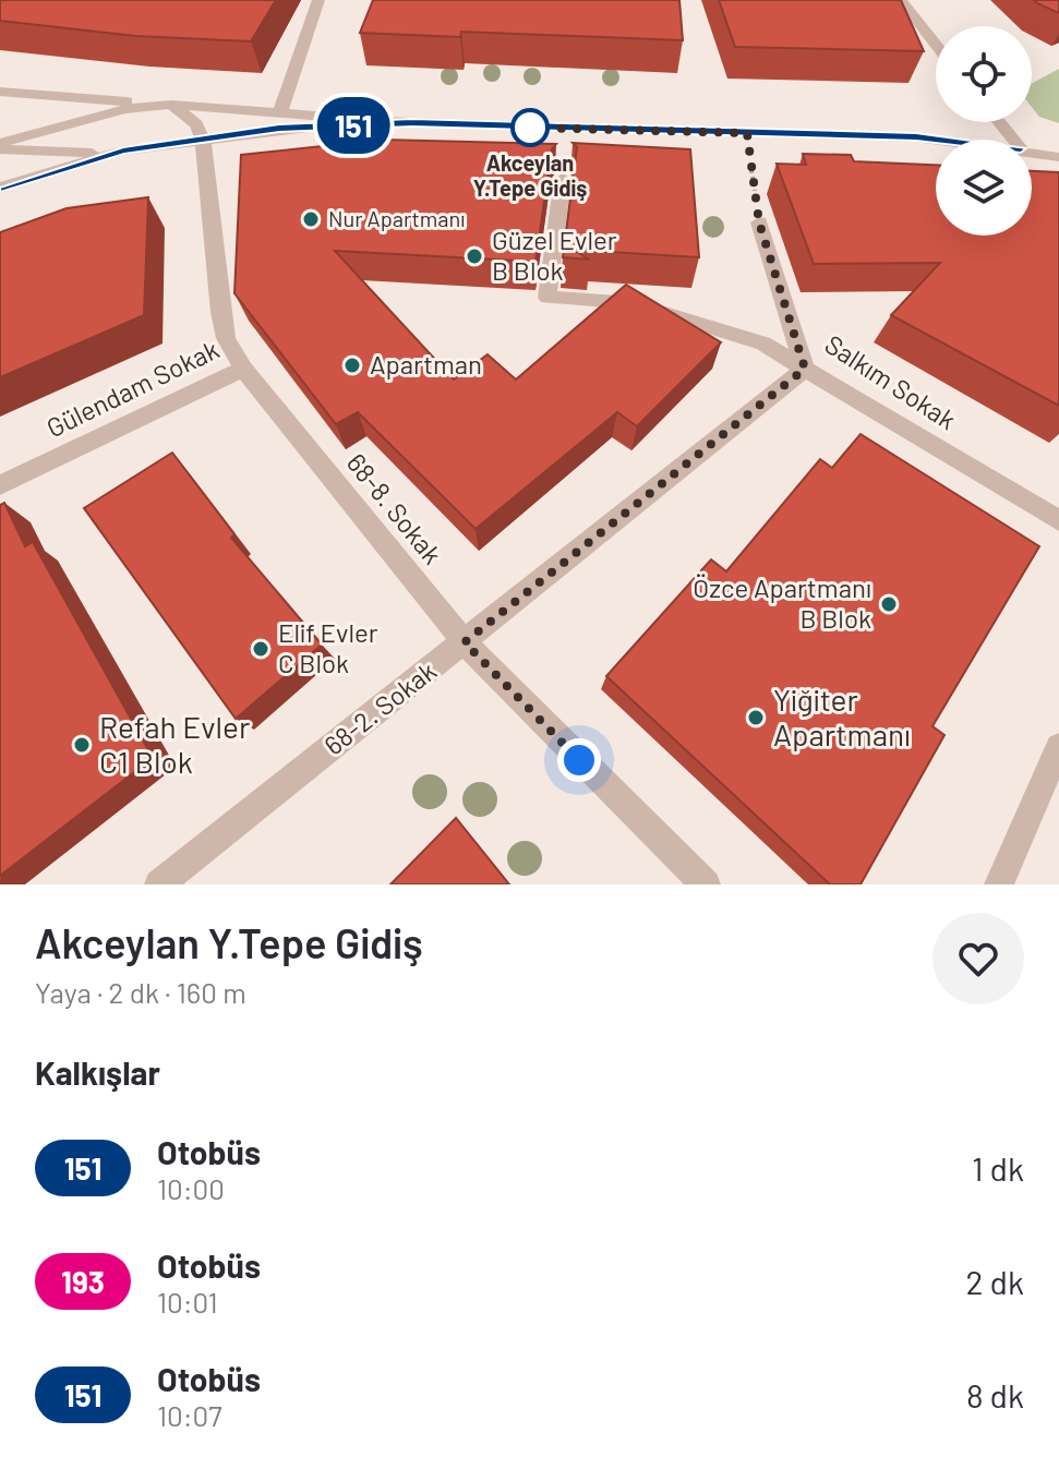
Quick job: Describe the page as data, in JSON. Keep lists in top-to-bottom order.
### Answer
{
  "streets": {
    "street": [
      "Salkım Sokak",
      "Gülendam Sokak",
      "68-8. Sokak",
      "68-2. Sokak"
    ]
  },
  "crossings": [
    ["Salkım Sokak", "68-2. Sokak"],
    ["Gülendam Sokak", "68-8. Sokak"],
    ["68-8. Sokak", "68-2. Sokak"]
  ],
  "places": [
    "Akceylan Y.Tepe Gidiş",
    "Nur Apartmanı",
    "Güzel Evler B Blok",
    "Apartman",
    "Özce Apartmanı B Blok",
    "Elif Evler C Blok",
    "Yiğiter Apartmanı",
    "Refah Evler C1 Blok"
  ],
  "lines": ["bus line 151"],
  "page": {
    "on_map": "151",
    "heading": [
      ["Akceylan Y.Tepe Gidiş", "Yaya · 2 dk · 160 m"],
      "Kalkışlar"
    ],
    "list": [
      {
        "mark": "151",
        "name": "Otobüs",
        "note": "10:00",
        "value": "1 dk"
      },
      {
        "mark": "193",
        "name": "Otobüs",
        "note": "10:01",
        "value": "2 dk"
      },
      {
        "mark": "151",
        "name": "Otobüs",
        "note": "10:07",
        "value": "8 dk"
      }
    ]
  }
}
